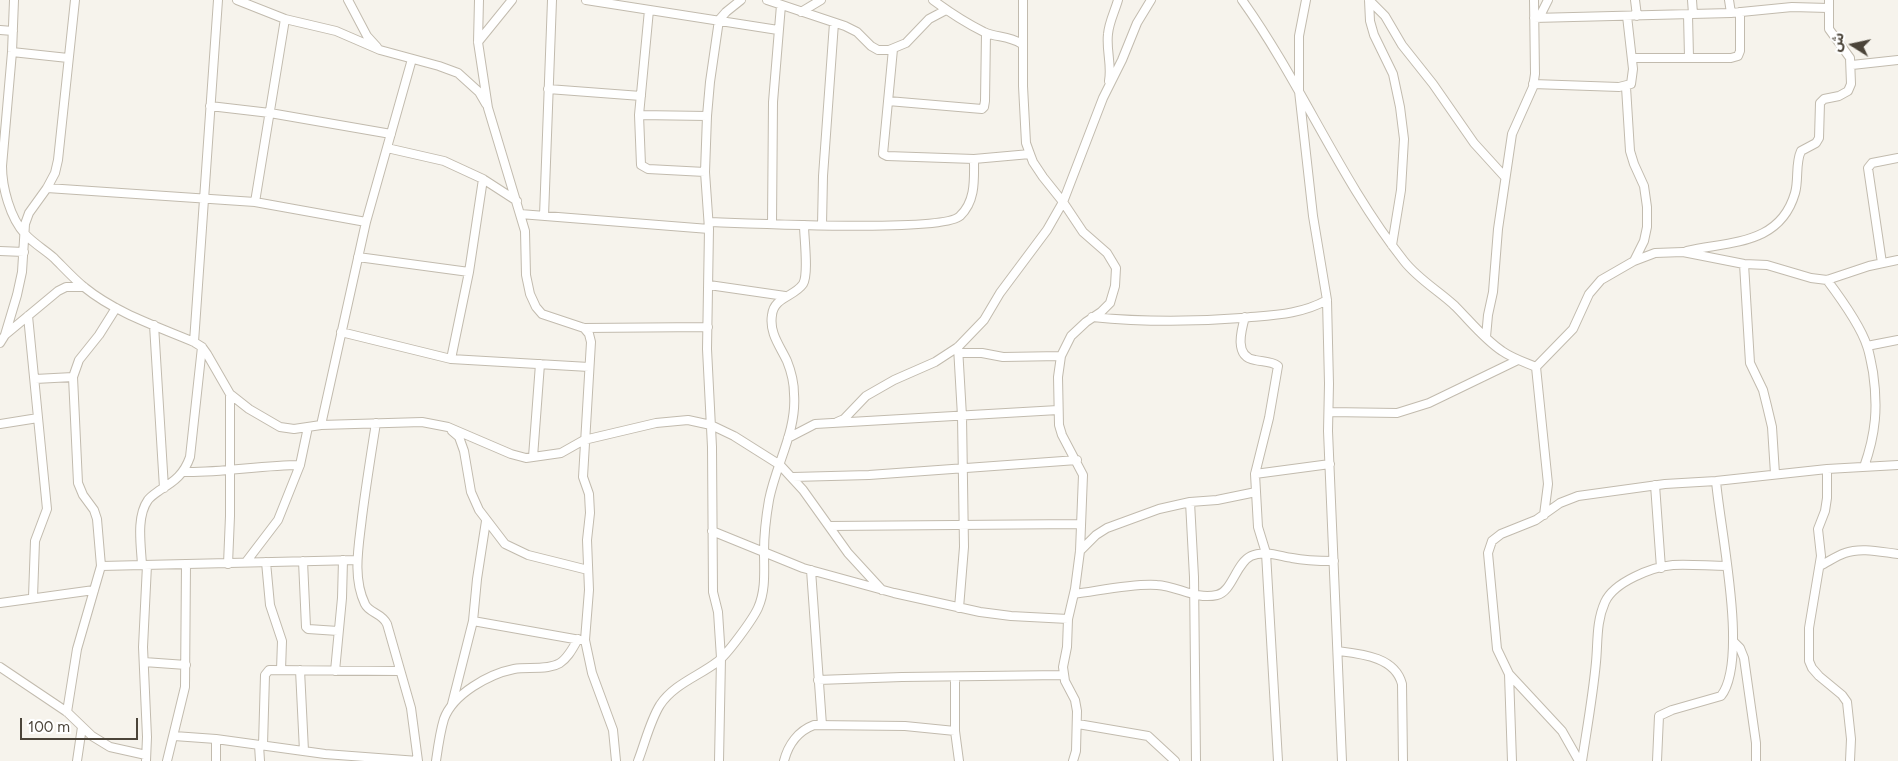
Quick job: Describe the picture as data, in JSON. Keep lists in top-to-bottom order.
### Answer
{
  "scale_bar": "100 m",
  "north": "left"
}
